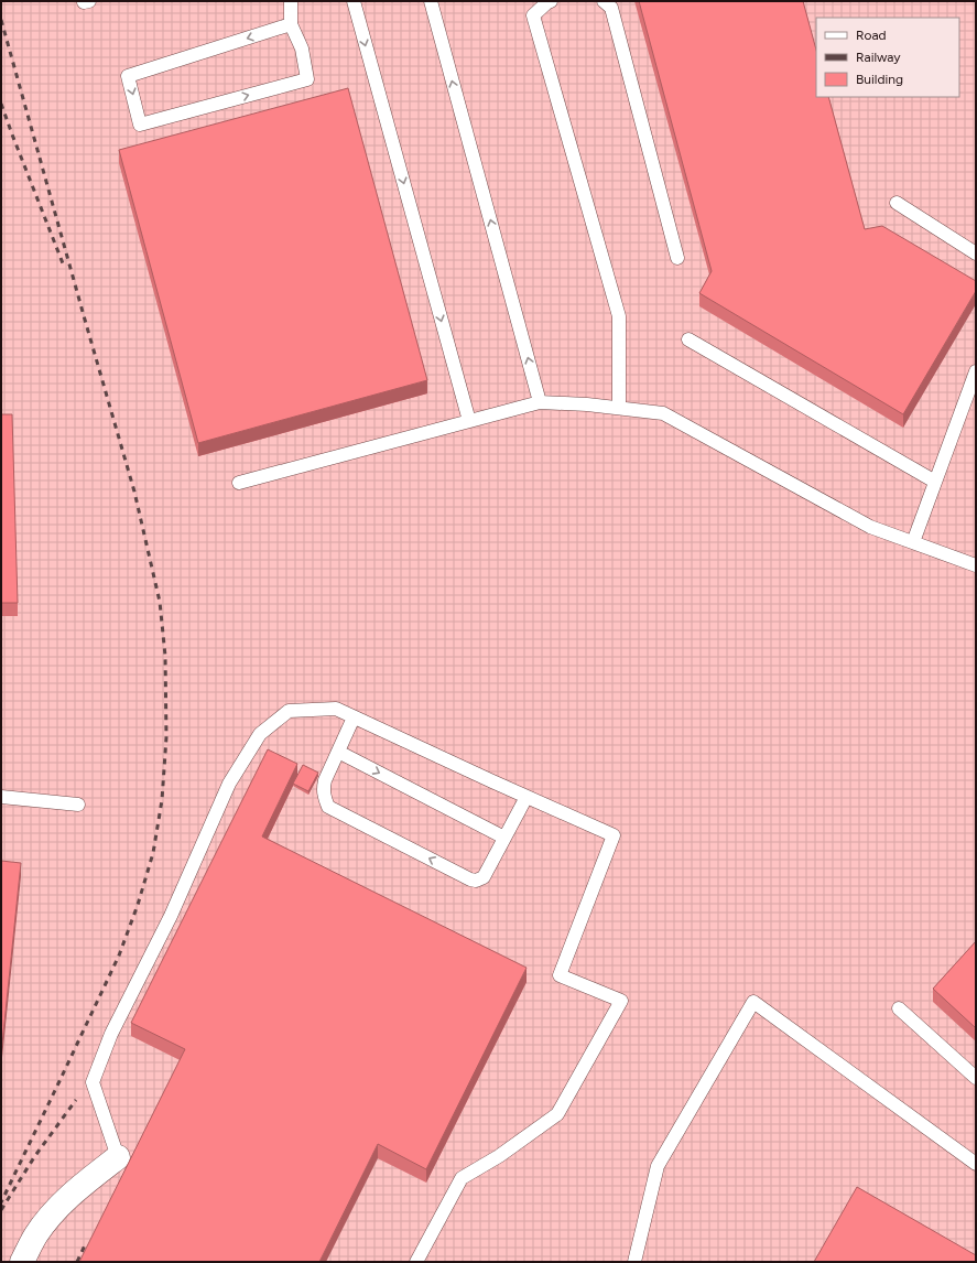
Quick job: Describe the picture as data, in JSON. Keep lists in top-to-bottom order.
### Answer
{
  "legend": ["Road", "Railway", "Building"]
}
